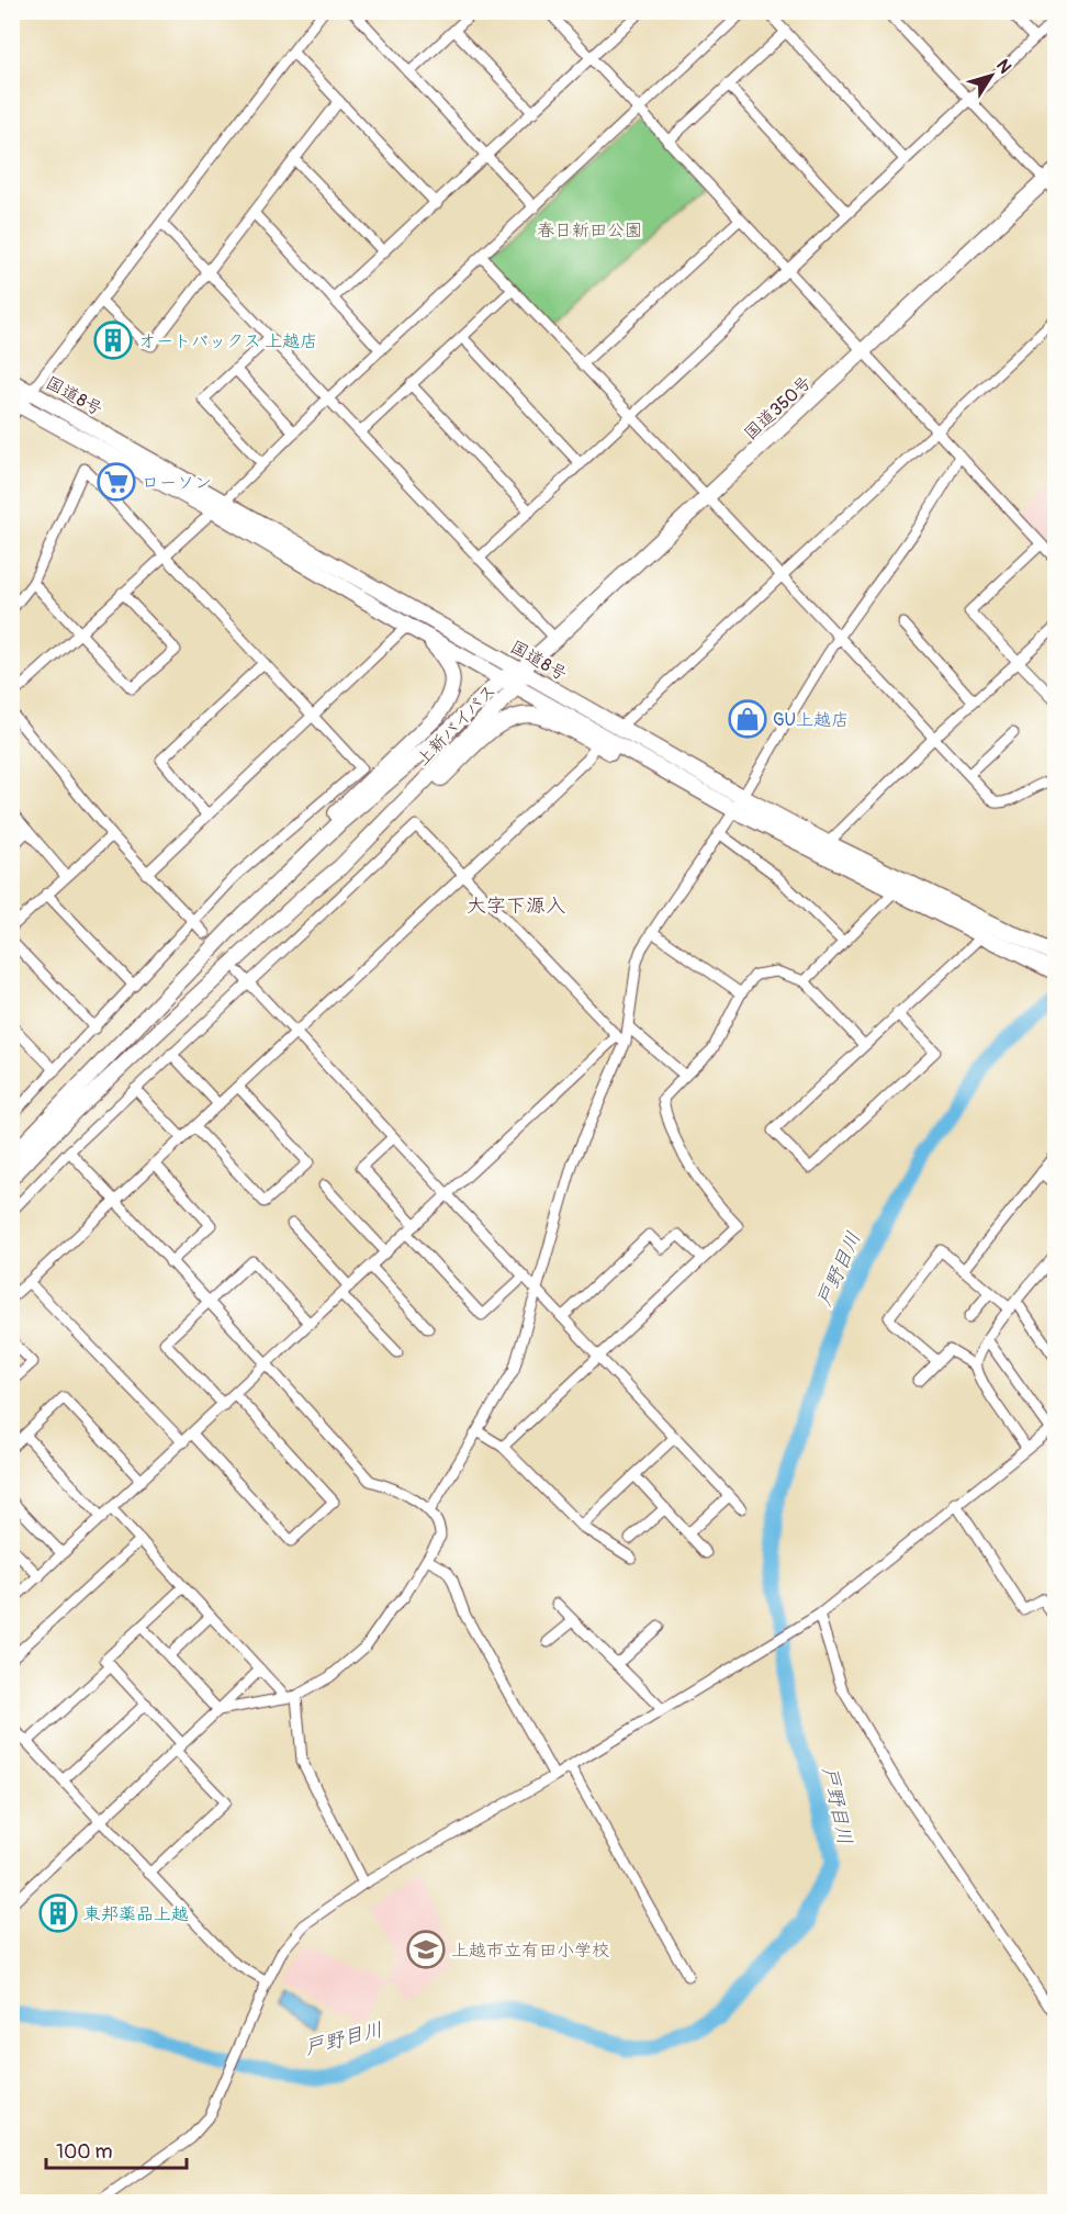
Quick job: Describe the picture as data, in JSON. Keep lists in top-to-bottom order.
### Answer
{
  "streets": {
    "highway": ["国道8号", "国道350号", "上新バイパス"]
  },
  "crossings": [
    ["国道8号", "国道350号"],
    ["国道8号", "上新バイパス"],
    ["国道350号", "上新バイパス"]
  ],
  "districts": ["大字下源入"],
  "water": ["戸野目川"],
  "parks": ["春日新田公園"],
  "places": {
    "building": ["オートバックス 上越店", "東邦薬品上越"],
    "supermarket": ["ローソン"],
    "shop": ["GU上越店"],
    "school or university": ["上越市立有田小学校"]
  },
  "scale_bar": "100 m",
  "north": "top right"
}
